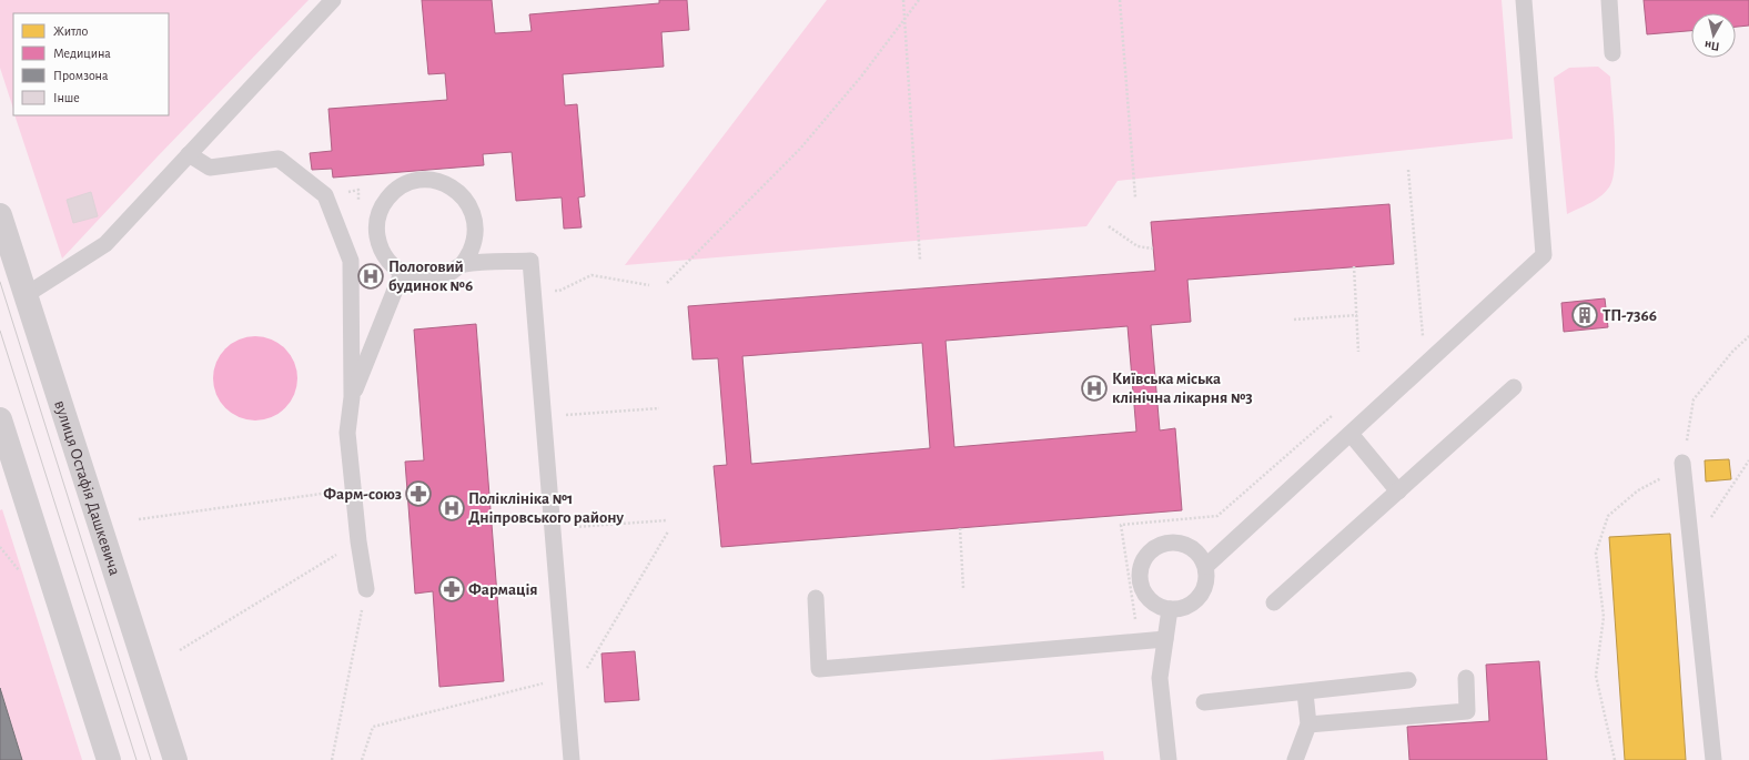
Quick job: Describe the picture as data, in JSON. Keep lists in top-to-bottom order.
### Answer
{
  "streets": {
    "street": ["вулиця Остафія Дашкевича"]
  },
  "places": {
    "hospital": ["Пологовий будинок №6", "Київська міська клінічна лікарня №3", "Поліклініка №1 Дніпровського району"],
    "building": ["ТП-7366"],
    "pharmacy": ["Фарм-союз", "Фармація"]
  },
  "legend": [
    "Житло",
    "Медицина",
    "Промзона",
    "Інше"
  ],
  "north": "bottom"
}
